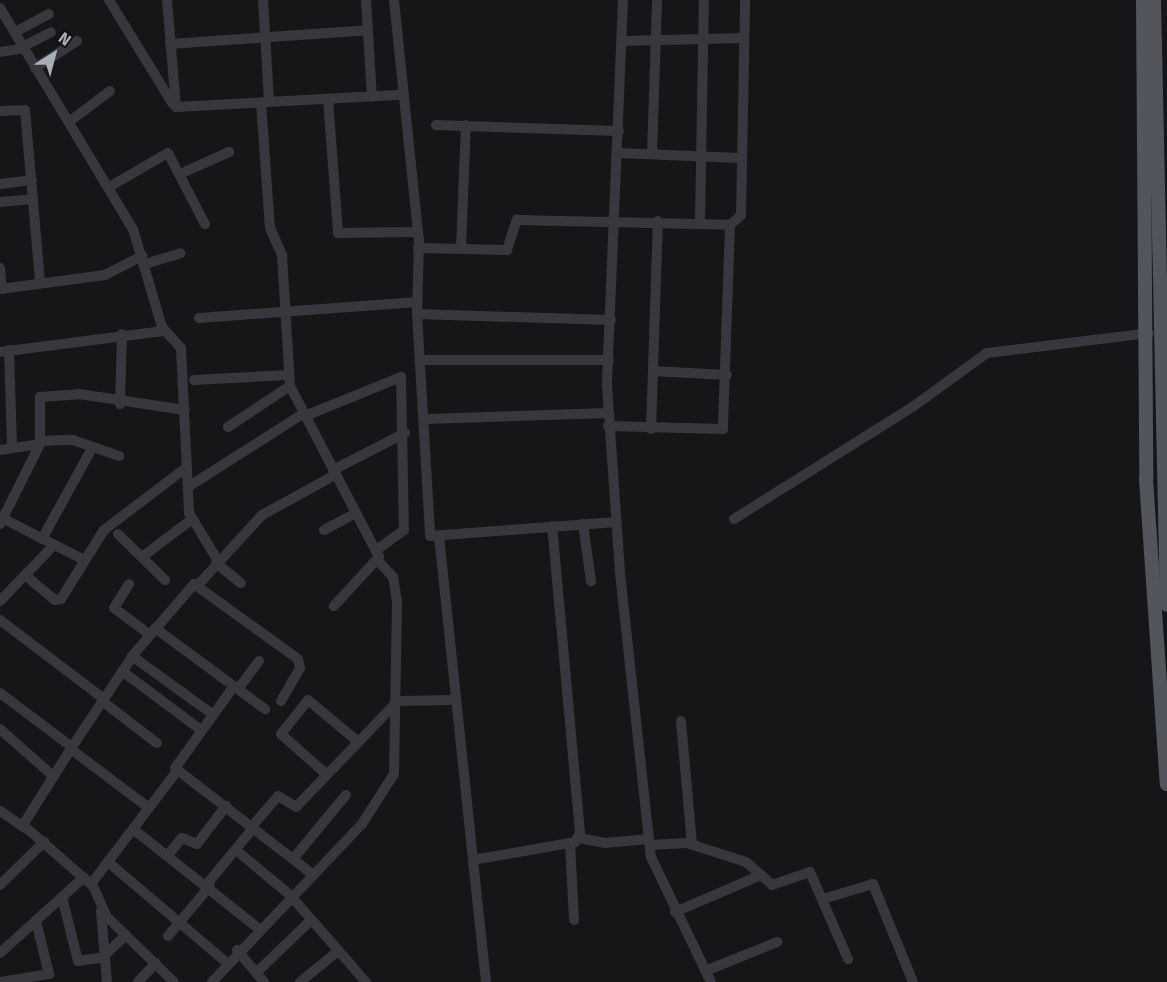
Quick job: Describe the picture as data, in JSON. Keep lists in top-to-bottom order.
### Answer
{
  "north": "top right"
}
